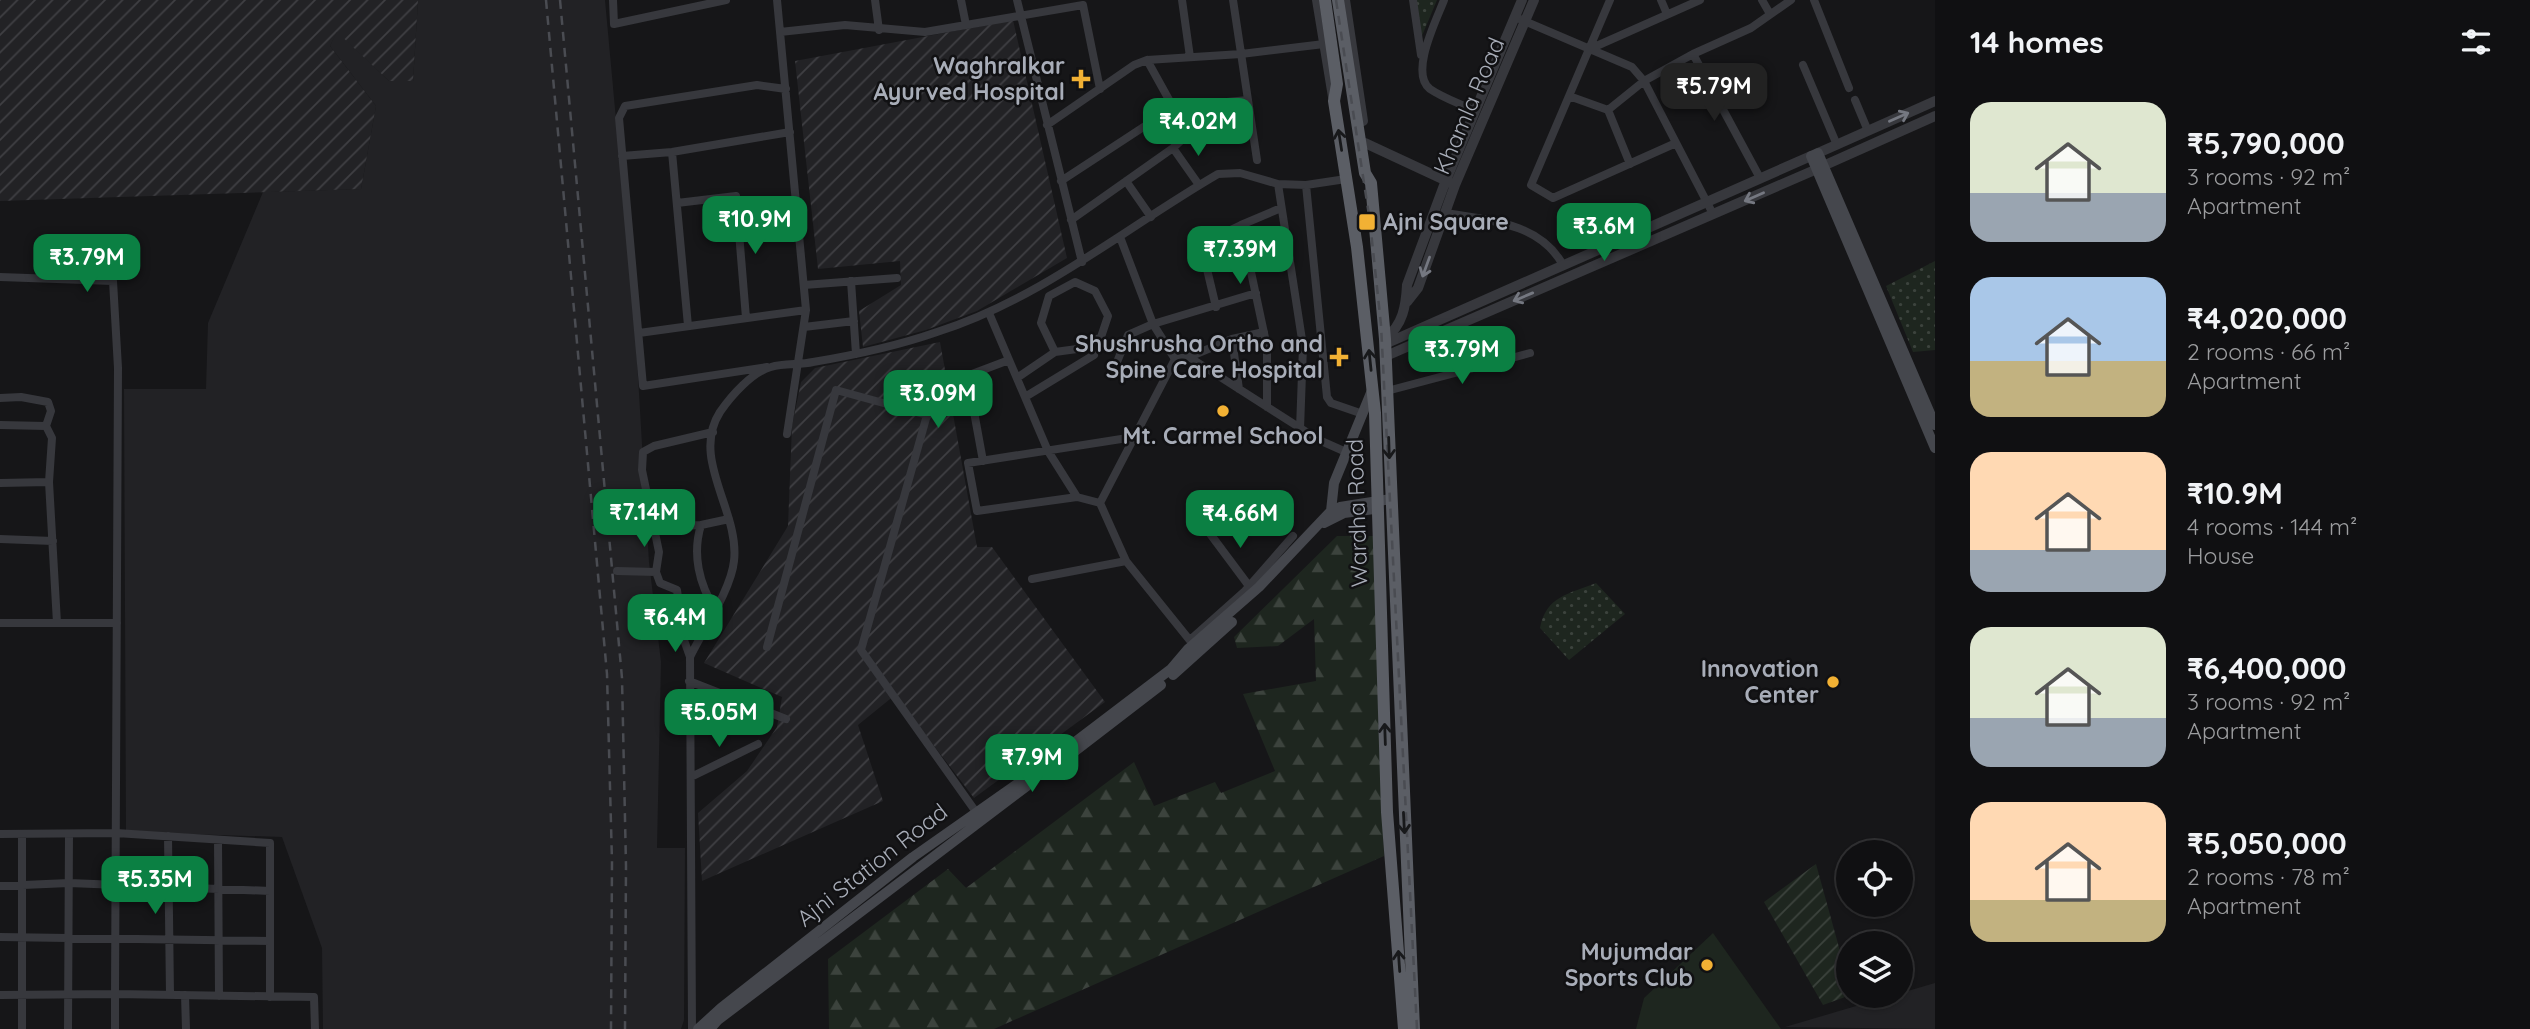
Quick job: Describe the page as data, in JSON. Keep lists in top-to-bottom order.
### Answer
{
  "streets": {
    "highway": ["Wardha Road"],
    "main road": ["Ajni Station Road"],
    "street": ["Khamla Road"]
  },
  "crossings": [
    ["Khamla Road", "Wardha Road"]
  ],
  "places": {
    "health": ["Waghralkar Ayurved Hospital", "Shushrusha Ortho and Spine Care Hospital"],
    "transit": ["Ajni Square"],
    "other": ["Mt. Carmel School", "Innovation Center", "Mujumdar Sports Club"]
  },
  "page": {
    "heading": "14 homes",
    "price": [
      "₹5.79M",
      "₹4.02M",
      "₹10.9M",
      "₹3.6M",
      "₹7.39M",
      "₹3.79M",
      "₹3.79M",
      "₹3.09M",
      "₹7.14M",
      "₹4.66M",
      "₹6.4M",
      "₹5.05M",
      "₹7.9M",
      "₹5.35M"
    ],
    "list": [
      {
        "name": "₹5,790,000",
        "note": "3 rooms · 92 m² · Apartment"
      },
      {
        "name": "₹4,020,000",
        "note": "2 rooms · 66 m² · Apartment"
      },
      {
        "name": "₹10.9M",
        "note": "4 rooms · 144 m² · House"
      },
      {
        "name": "₹6,400,000",
        "note": "3 rooms · 92 m² · Apartment"
      },
      {
        "name": "₹5,050,000",
        "note": "2 rooms · 78 m² · Apartment"
      }
    ]
  }
}
